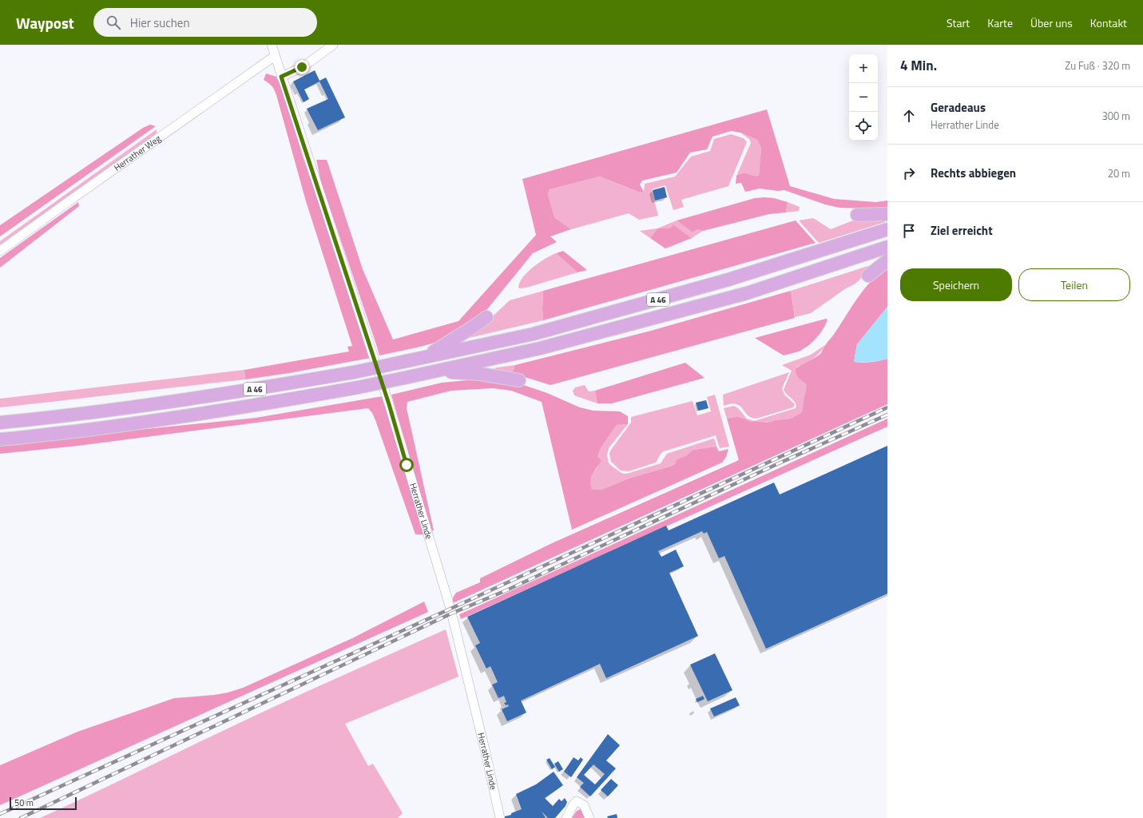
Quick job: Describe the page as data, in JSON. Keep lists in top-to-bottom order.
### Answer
{
  "streets": {
    "highway": ["A 46"],
    "street": ["Herrather Weg", "Herrather Linde"]
  },
  "crossings": [
    ["Herrather Weg", "Herrather Linde"]
  ],
  "scale_bar": "50 m",
  "page": {
    "header": "Waypost",
    "search": "Hier suchen",
    "nav": [
      "Start",
      "Karte",
      "Über uns",
      "Kontakt"
    ],
    "heading": ["4 Min.", "Zu Fuß · 320 m"],
    "map_buttons": ["+", "−"],
    "list": [
      ["Geradeaus", "Herrather Linde", "300 m"],
      ["Rechts abbiegen", "20 m"],
      "Ziel erreicht"
    ],
    "buttons": ["Speichern", "Teilen"],
    "scale": "50 m"
  }
}
